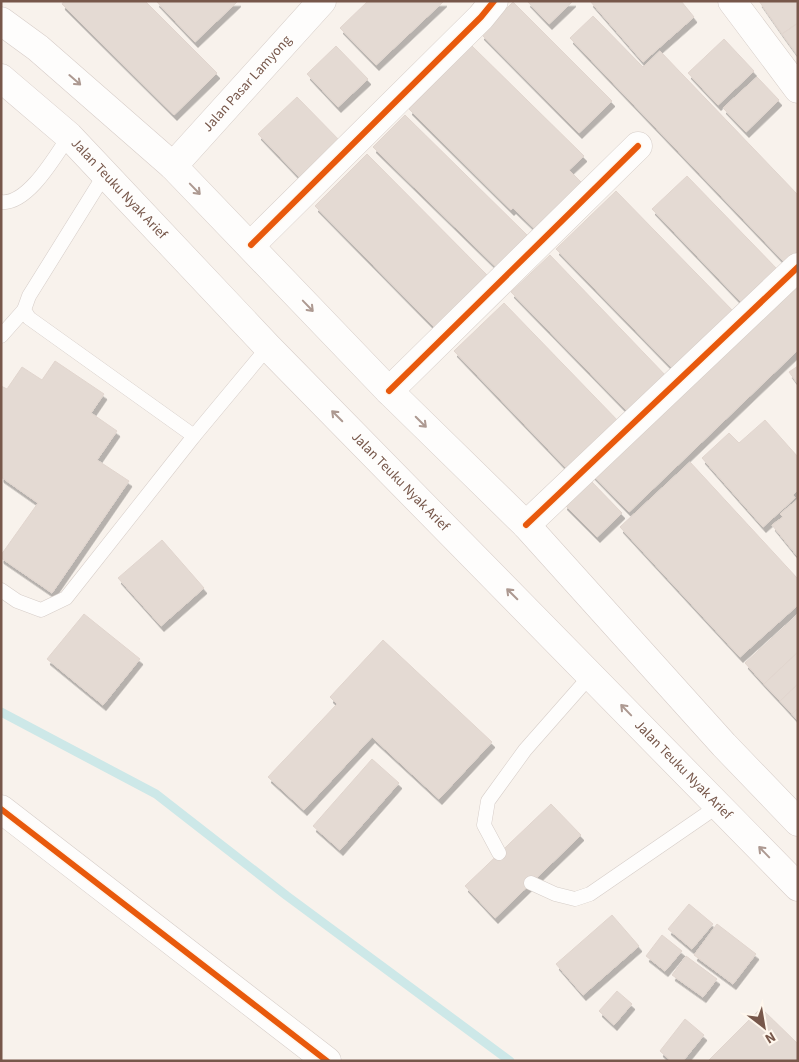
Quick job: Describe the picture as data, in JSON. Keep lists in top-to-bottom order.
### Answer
{
  "streets": {
    "main road": ["Jalan Pasar Lamyong", "Jalan Teuku Nyak Arief"]
  },
  "north": "bottom right"
}
